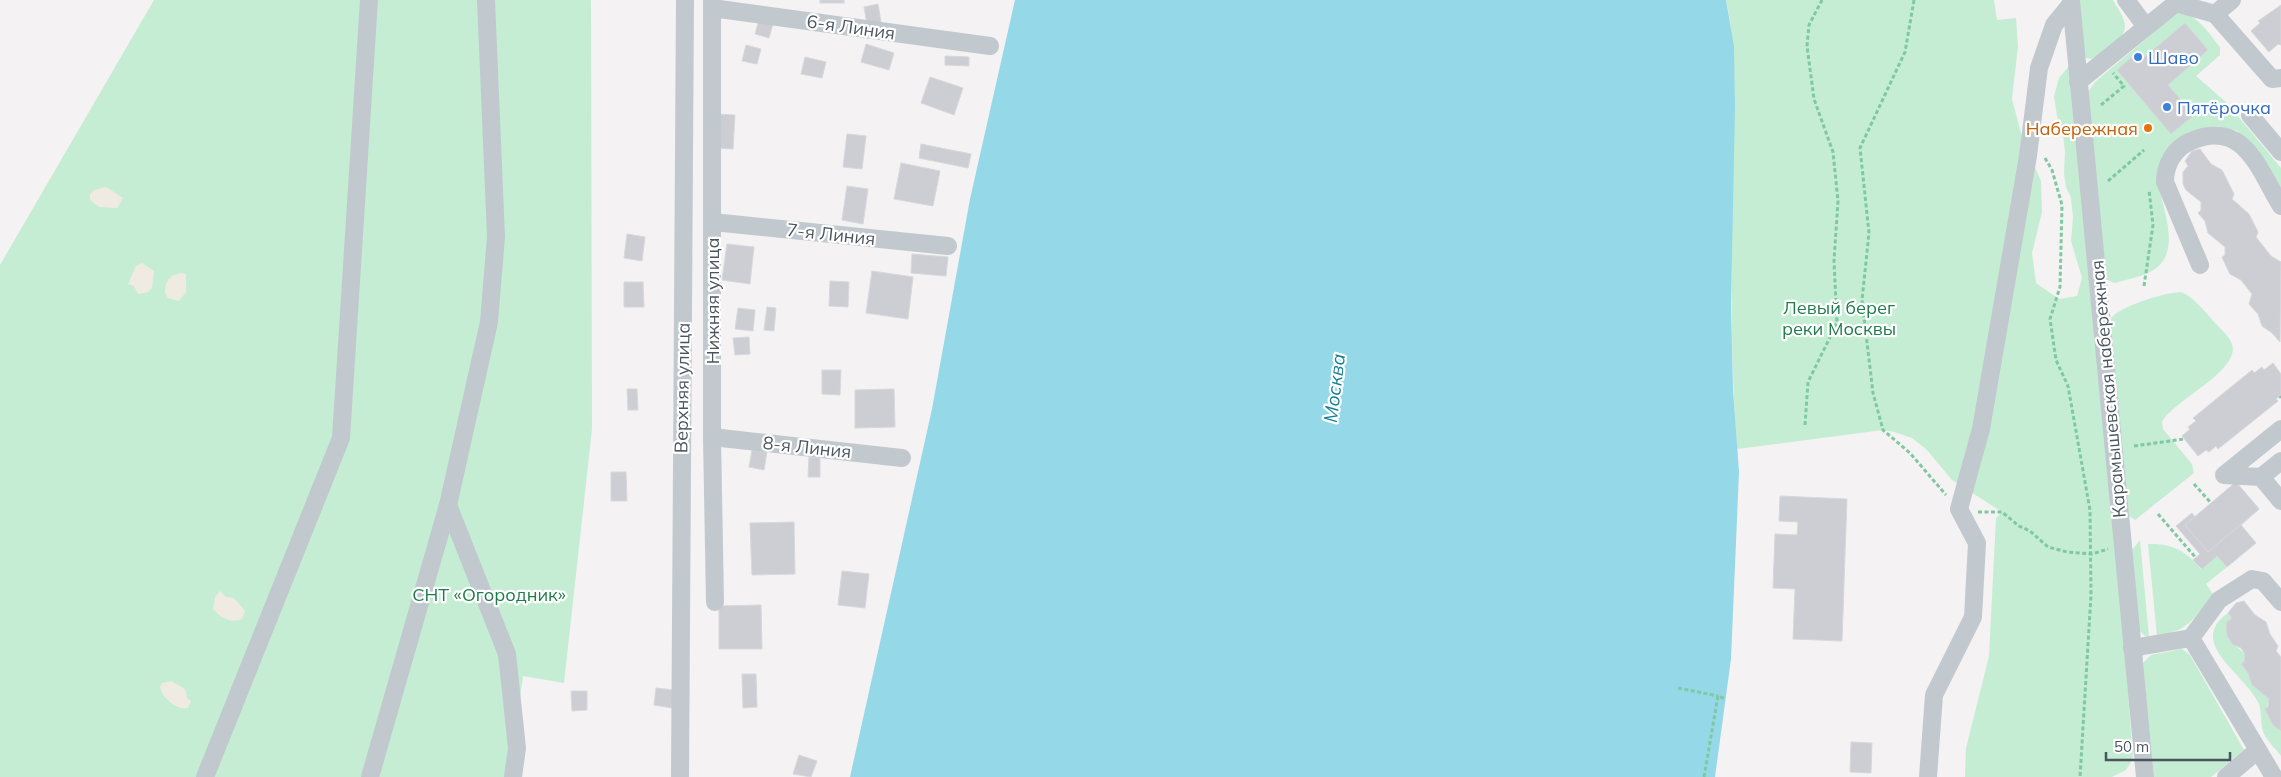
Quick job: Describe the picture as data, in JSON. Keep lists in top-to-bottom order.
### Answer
{
  "streets": {
    "street": [
      "6-я Линия",
      "7-я Линия",
      "Нижняя улица",
      "Верхняя улица",
      "Карамышевская набережная",
      "8-я Линия"
    ]
  },
  "crossings": [
    ["6-я Линия", "Нижняя улица"],
    ["7-я Линия", "Нижняя улица"],
    ["Нижняя улица", "8-я Линия"]
  ],
  "water": ["Москва"],
  "parks": ["Левый берег реки Москвы", "СНТ «Огородник»"],
  "places": ["Шаво", "Пятёрочка", "Набережная"],
  "scale_bar": "50 m"
}
